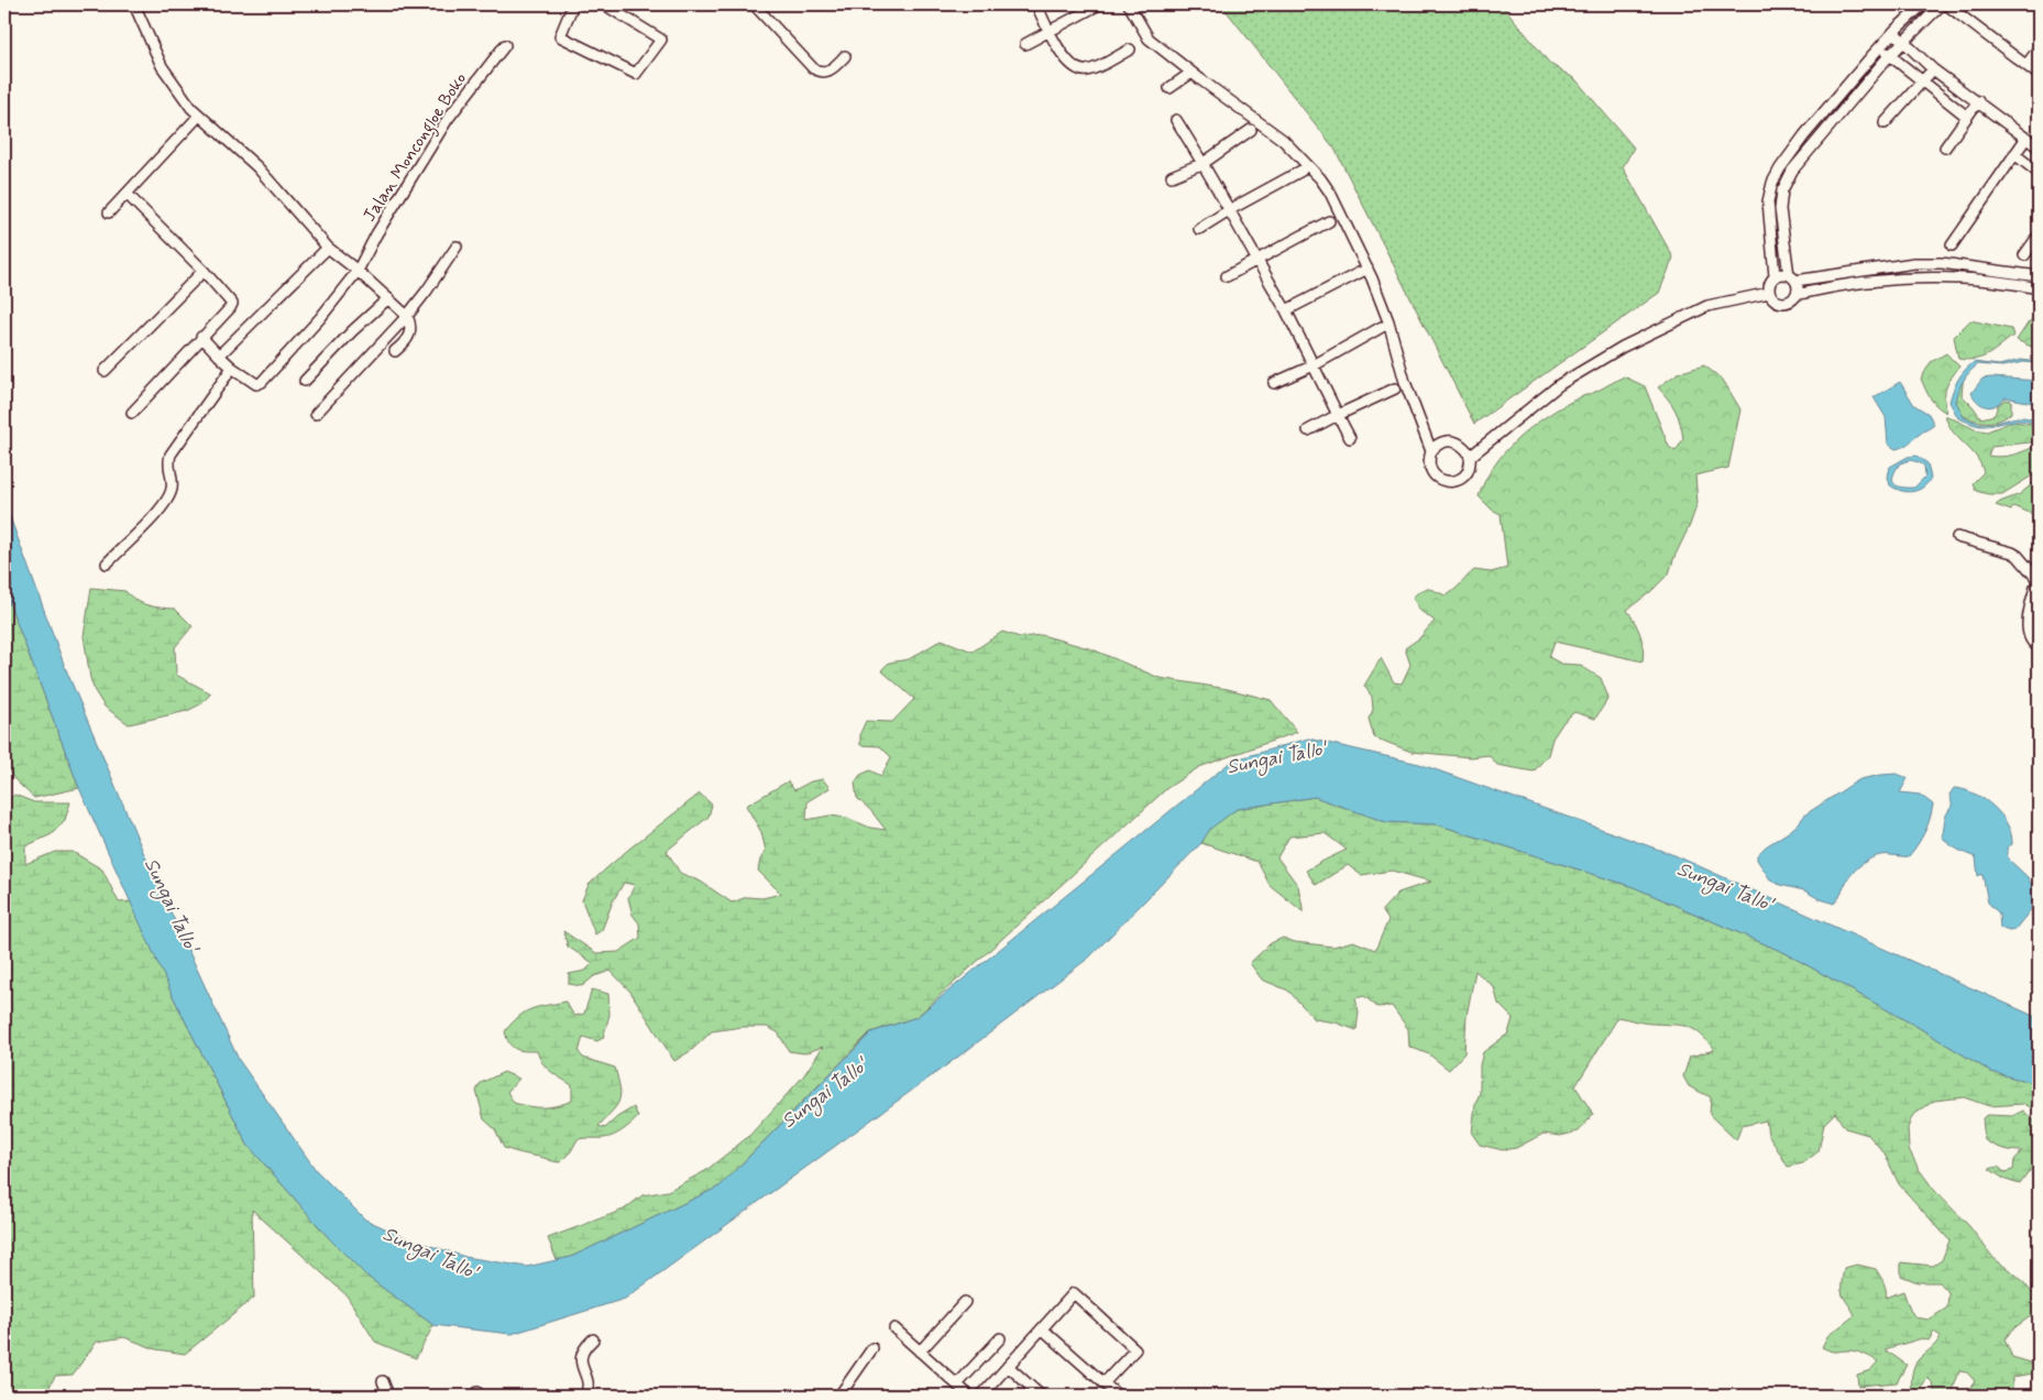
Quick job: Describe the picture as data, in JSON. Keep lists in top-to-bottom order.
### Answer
{
  "streets": {
    "street": ["Jalan Moncongloe Boko"]
  },
  "water": ["Sungai Tallo'"]
}
